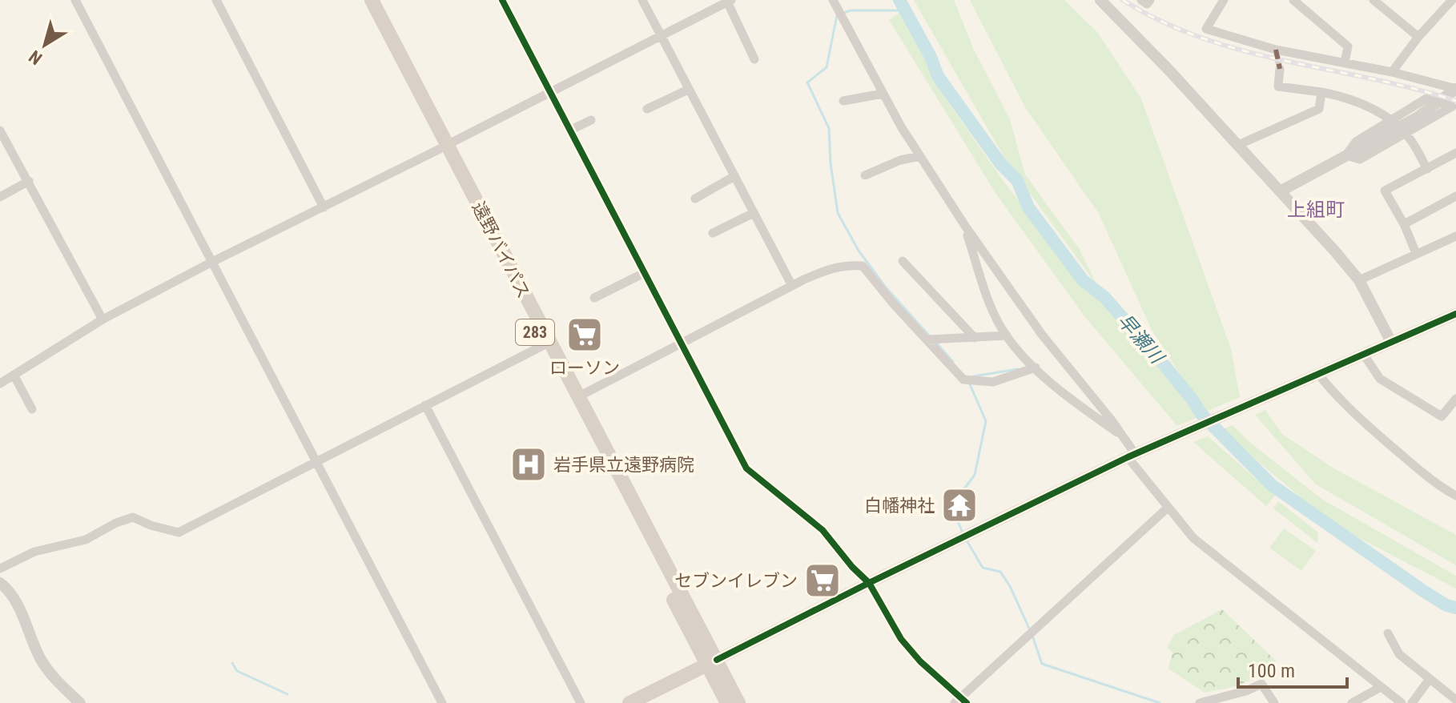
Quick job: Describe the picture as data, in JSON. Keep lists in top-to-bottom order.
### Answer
{
  "streets": {
    "highway": ["遠野バイパス", "283"]
  },
  "districts": ["上組町"],
  "water": ["早瀬川"],
  "places": {
    "supermarket": ["ローソン", "セブンイレブン"],
    "hospital": ["岩手県立遠野病院"],
    "temple": ["白幡神社"]
  },
  "scale_bar": "100 m",
  "north": "bottom left"
}
